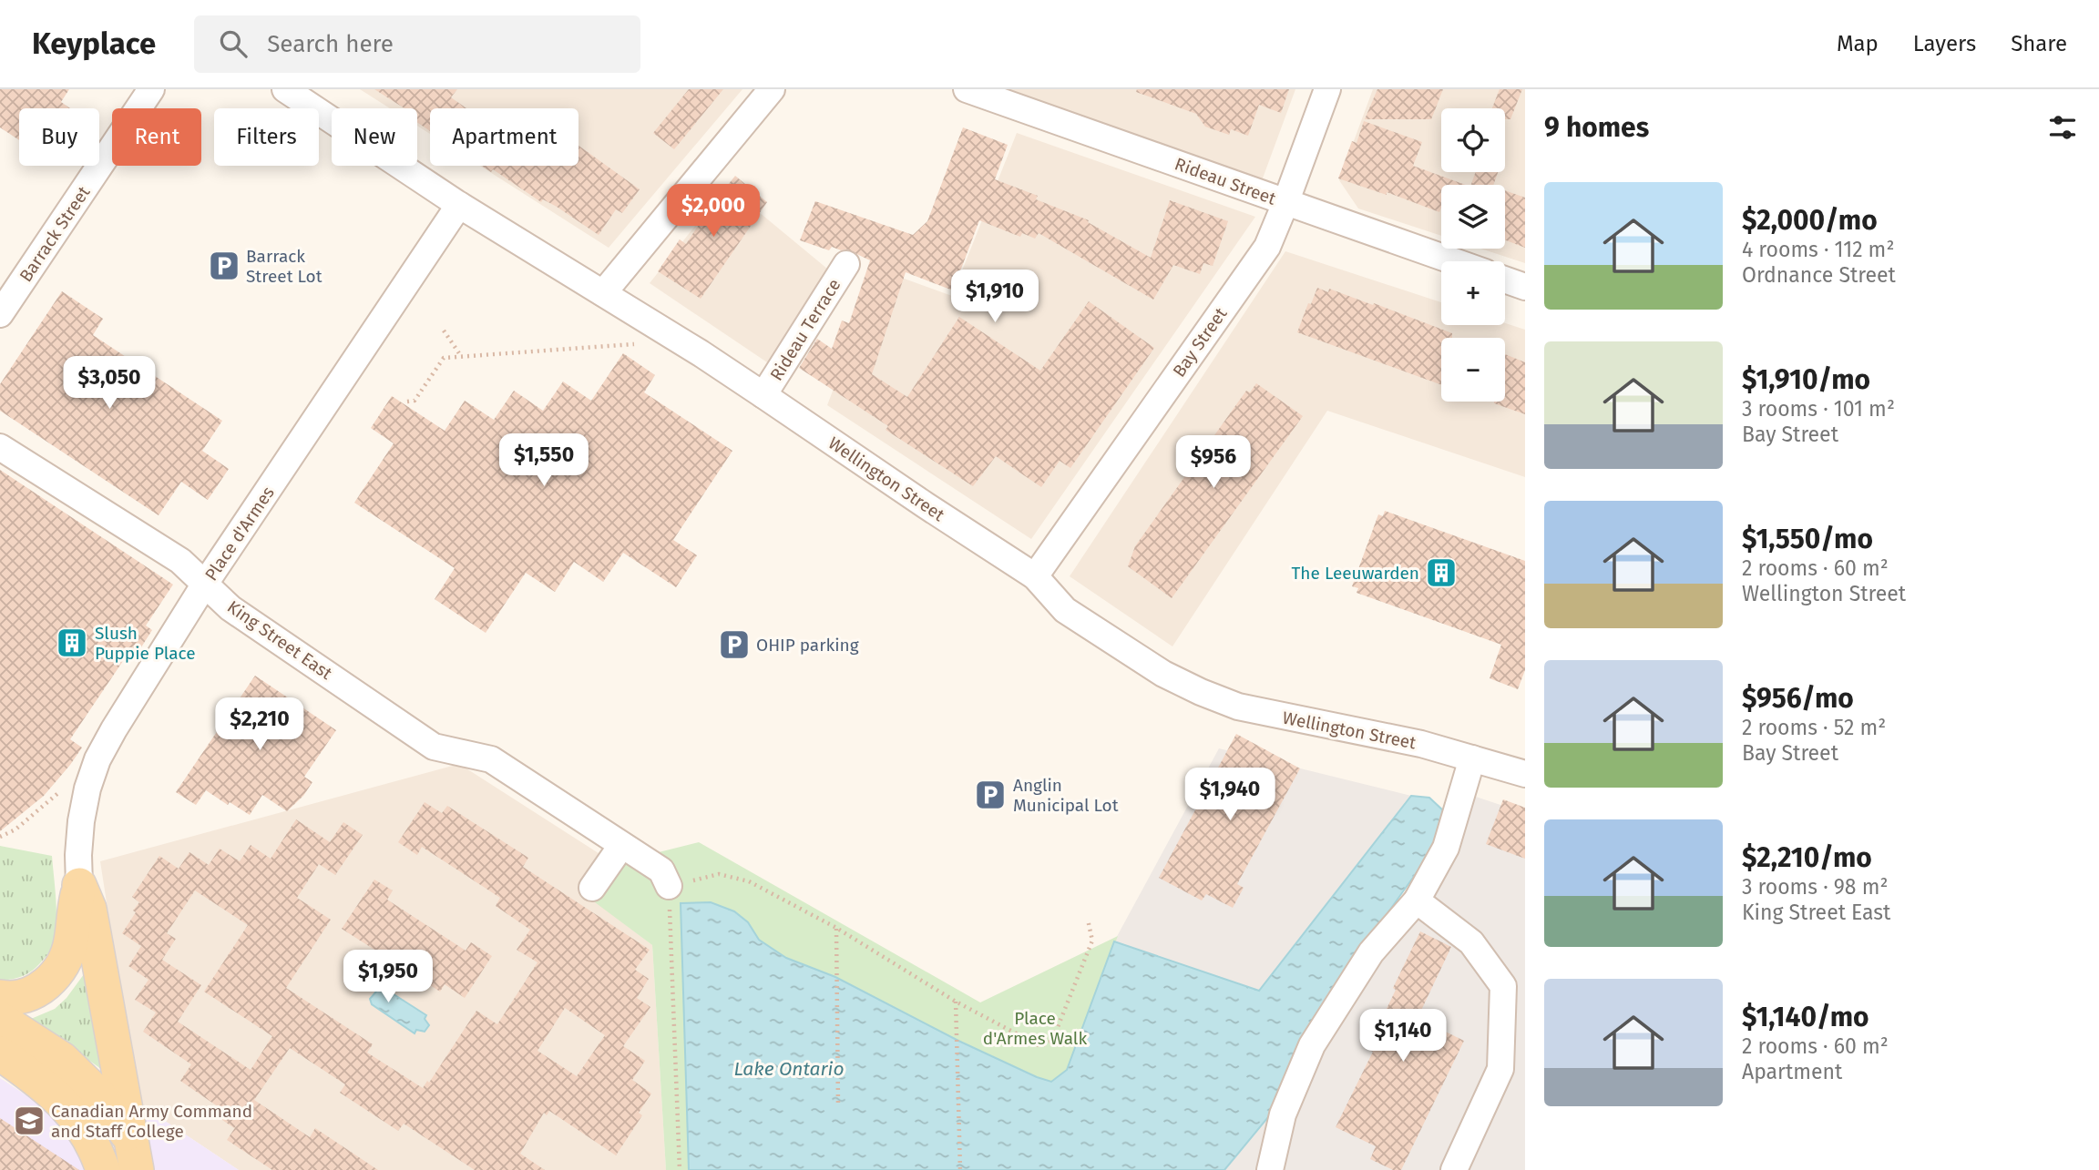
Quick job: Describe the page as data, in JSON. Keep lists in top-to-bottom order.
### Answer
{
  "streets": {
    "street": [
      "Rideau Street",
      "Barrack Street",
      "Rideau Terrace",
      "Bay Street",
      "Wellington Street",
      "Place d'Armes",
      "King Street East"
    ]
  },
  "crossings": [
    ["Rideau Street", "Bay Street"],
    ["Rideau Terrace", "Wellington Street"],
    ["Bay Street", "Wellington Street"],
    ["Wellington Street", "Place d'Armes"],
    ["Place d'Armes", "King Street East"]
  ],
  "water": ["Lake Ontario"],
  "parks": ["Place d'Armes Walk"],
  "places": {
    "parking": ["Barrack Street Lot", "OHIP parking", "Anglin Municipal Lot"],
    "building": ["The Leeuwarden", "Slush Puppie Place"],
    "school or university": ["Canadian Army Command and Staff College"]
  },
  "page": {
    "header": "Keyplace",
    "search": "Search here",
    "nav": ["Map", "Layers", "Share"],
    "heading": "9 homes",
    "map_buttons": ["+", "−"],
    "chip": [
      "Buy",
      "Rent",
      "Filters",
      "New",
      "Apartment"
    ],
    "list": [
      {
        "name": "$2,000/mo",
        "note": "4 rooms · 112 m² · Ordnance Street"
      },
      {
        "name": "$1,910/mo",
        "note": "3 rooms · 101 m² · Bay Street"
      },
      {
        "name": "$1,550/mo",
        "note": "2 rooms · 60 m² · Wellington Street"
      },
      {
        "name": "$956/mo",
        "note": "2 rooms · 52 m² · Bay Street"
      },
      {
        "name": "$2,210/mo",
        "note": "3 rooms · 98 m² · King Street East"
      },
      {
        "name": "$1,140/mo",
        "note": "2 rooms · 60 m² · Apartment"
      }
    ],
    "price": [
      "$2,000",
      "$1,910",
      "$3,050",
      "$1,550",
      "$956",
      "$2,210",
      "$1,940",
      "$1,950",
      "$1,140"
    ]
  }
}
